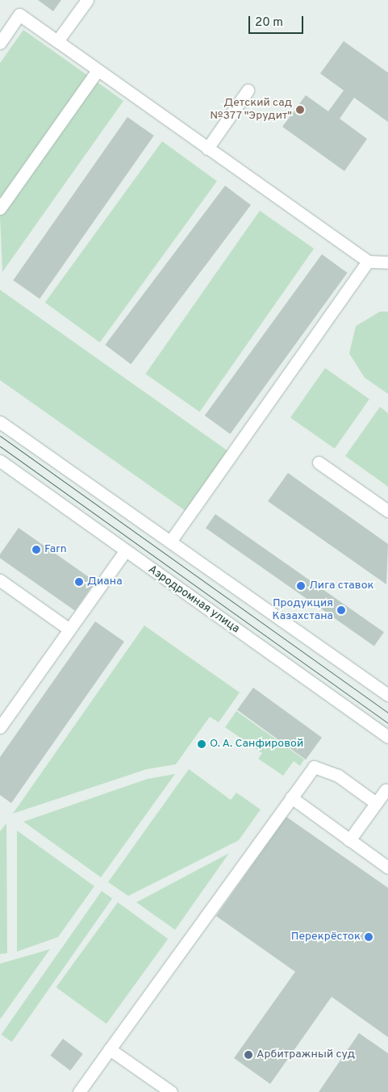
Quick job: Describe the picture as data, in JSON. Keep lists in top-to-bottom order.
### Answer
{
  "streets": {
    "street": ["Аэродромная улица"]
  },
  "places": [
    "Детский сад №377 \"Эрудит\"",
    "Farn",
    "Диана",
    "Лига ставок",
    "Продукция Казахстана",
    "О. А. Санфировой",
    "Перекрёсток",
    "Арбитражный суд"
  ],
  "scale_bar": "20 m"
}
